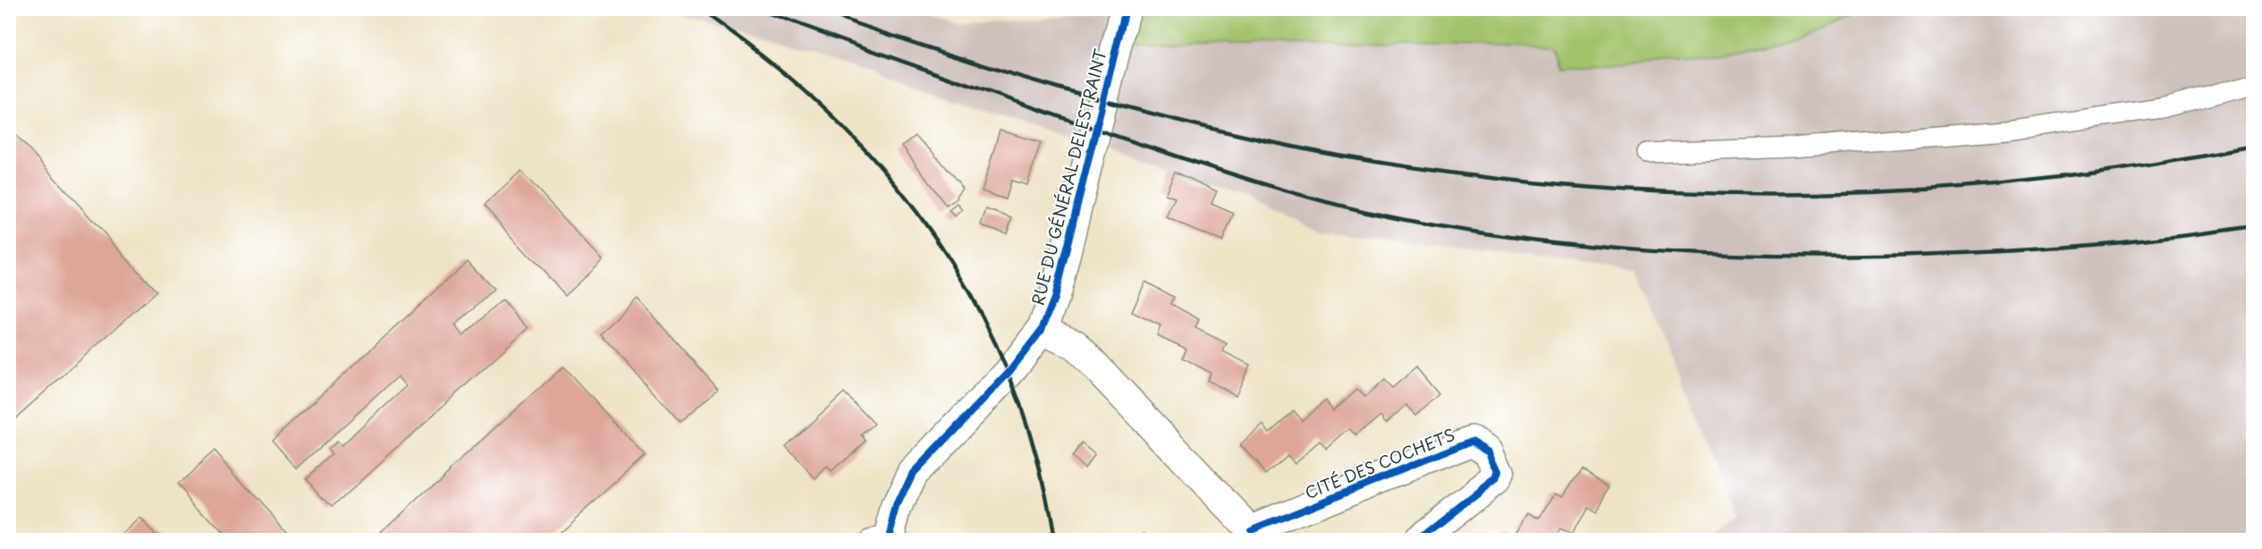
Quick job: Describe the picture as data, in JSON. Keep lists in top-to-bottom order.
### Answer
{
  "streets": {
    "street": ["RUE DU GÉNÉRAL DELESTRAINT", "CITÉ DES COCHETS"]
  },
  "crossings": [
    ["RUE DU GÉNÉRAL DELESTRAINT", "CITÉ DES COCHETS"]
  ]
}
